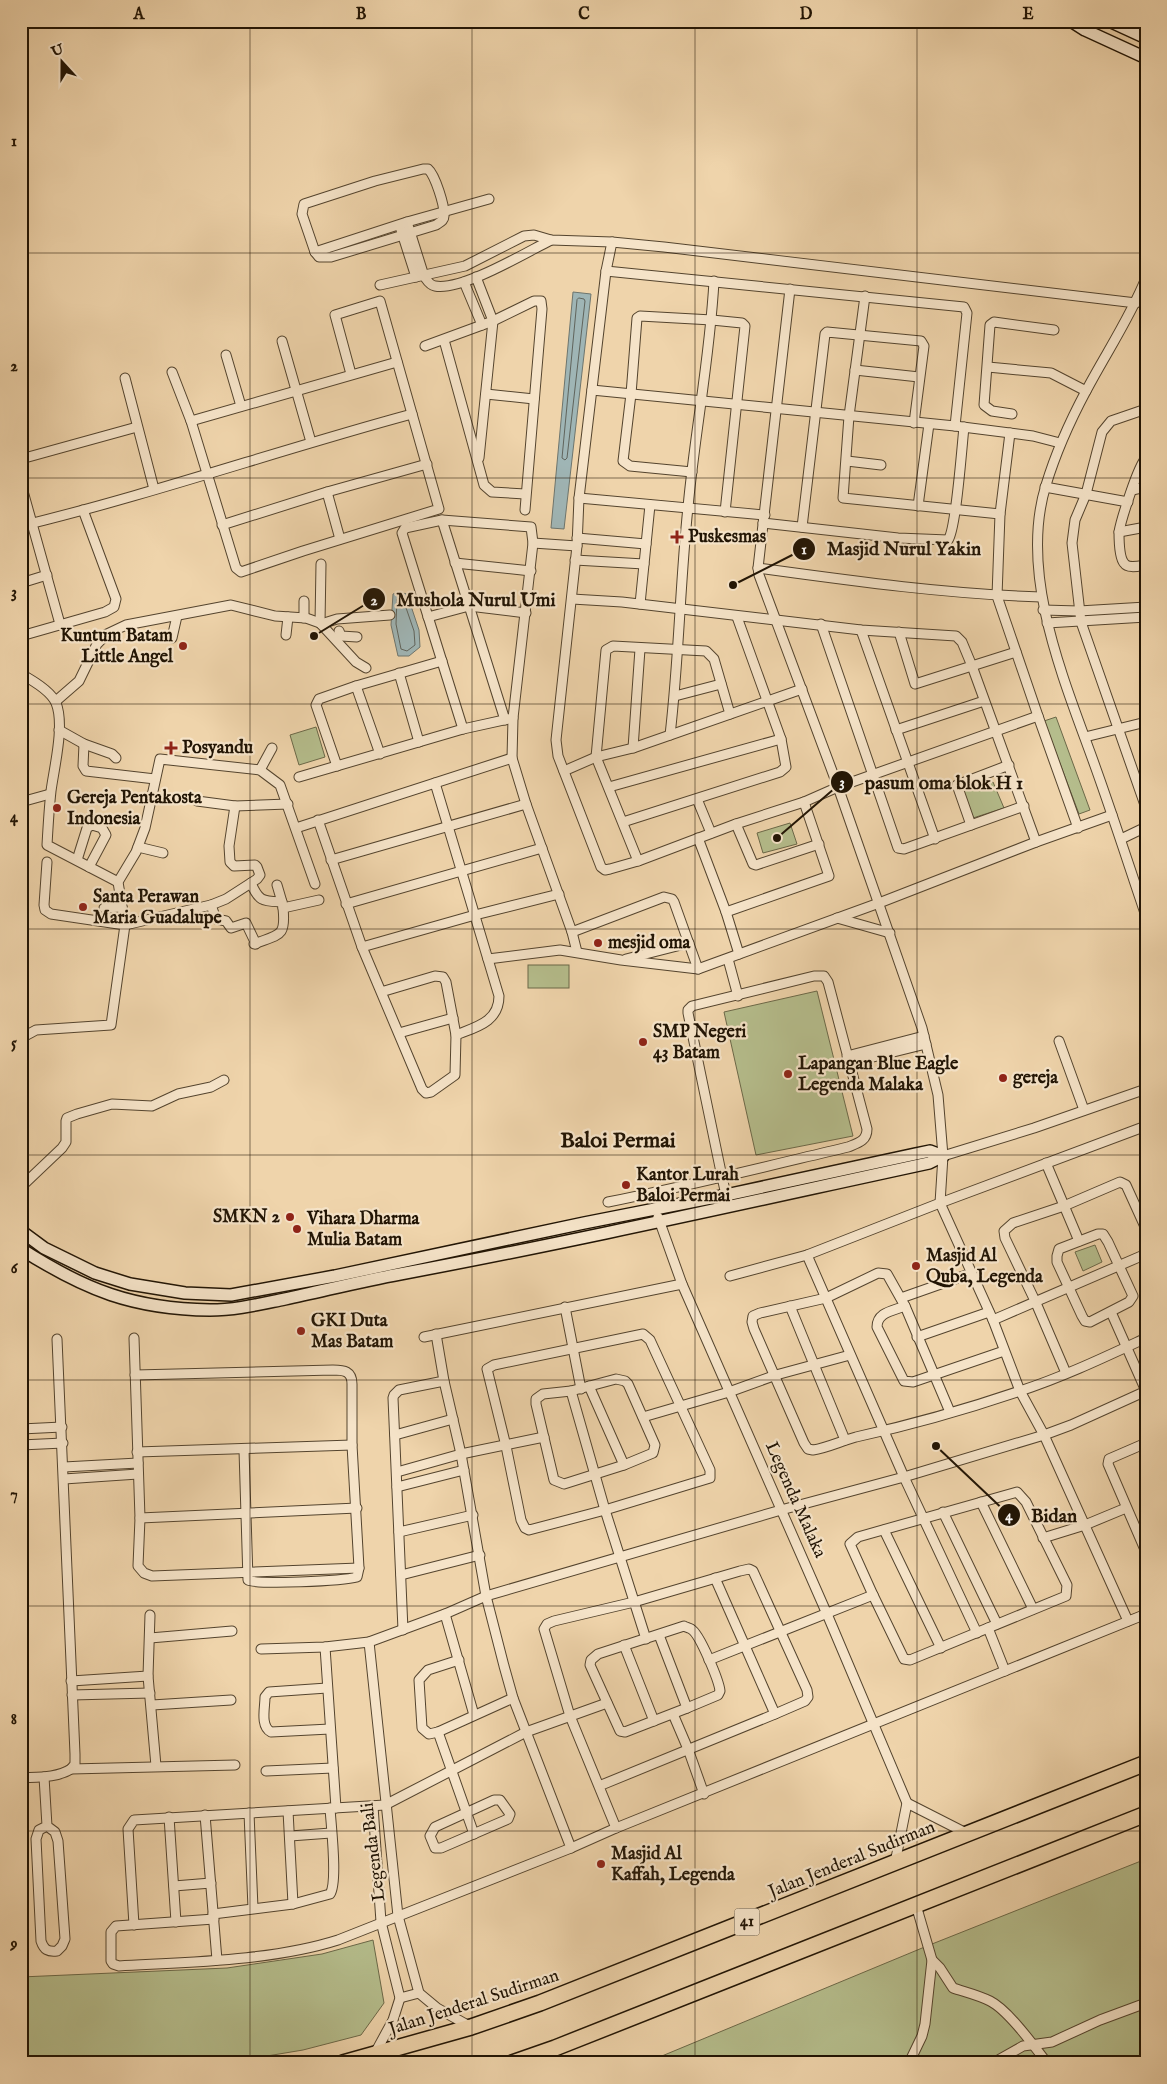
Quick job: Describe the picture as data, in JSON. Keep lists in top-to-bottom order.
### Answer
{
  "streets": {
    "highway": ["Jalan Jenderal Sudirman", "41"],
    "street": ["Legenda Malaka", "Legenda Bali"]
  },
  "districts": ["Baloi Permai"],
  "places": {
    "health": ["Puskesmas", "Posyandu"],
    "other": [
      "Masjid Nurul Yakin",
      "Mushola Nurul Umi",
      "Kuntum Batam Little Angel",
      "Gereja Pentakosta Indonesia",
      "pasum oma blok H 1",
      "Santa Perawan Maria Guadalupe",
      "mesjid oma",
      "SMP Negeri 43 Batam",
      "Lapangan Blue Eagle Legenda Malaka",
      "gereja",
      "Kantor Lurah Baloi Permai",
      "SMKN 2",
      "Vihara Dharma Mulia Batam",
      "Masjid Al Quba, Legenda",
      "GKI Duta Mas Batam",
      "Bidan",
      "Masjid Al Kaffah, Legenda"
    ]
  },
  "north": "top",
  "grid": {
    "columns": [
      "A",
      "B",
      "C",
      "D",
      "E"
    ],
    "rows": [
      "1",
      "2",
      "3",
      "4",
      "5",
      "6",
      "7",
      "8",
      "9"
    ]
  }
}
